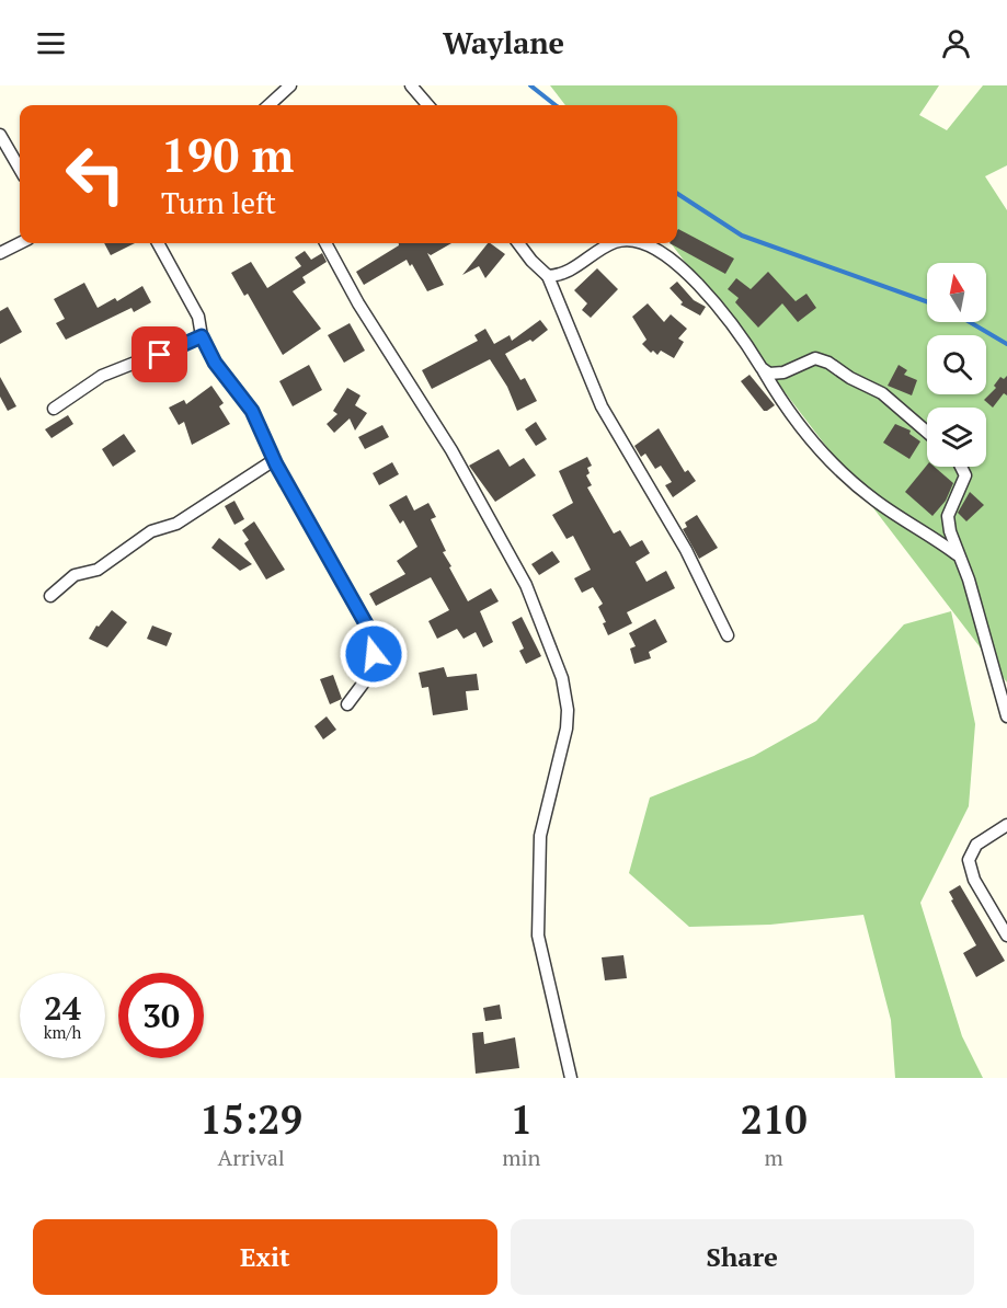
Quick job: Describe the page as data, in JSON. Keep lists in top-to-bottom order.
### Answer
{
  "north": "top",
  "page": {
    "header": "Waylane",
    "turn": ["190 m", "Turn left"],
    "speed": "24 km/h",
    "limit": "30",
    "eta": [
      "15:29",
      "Arrival",
      "1",
      "min",
      "210",
      "m"
    ],
    "buttons": ["Exit", "Share"]
  }
}
